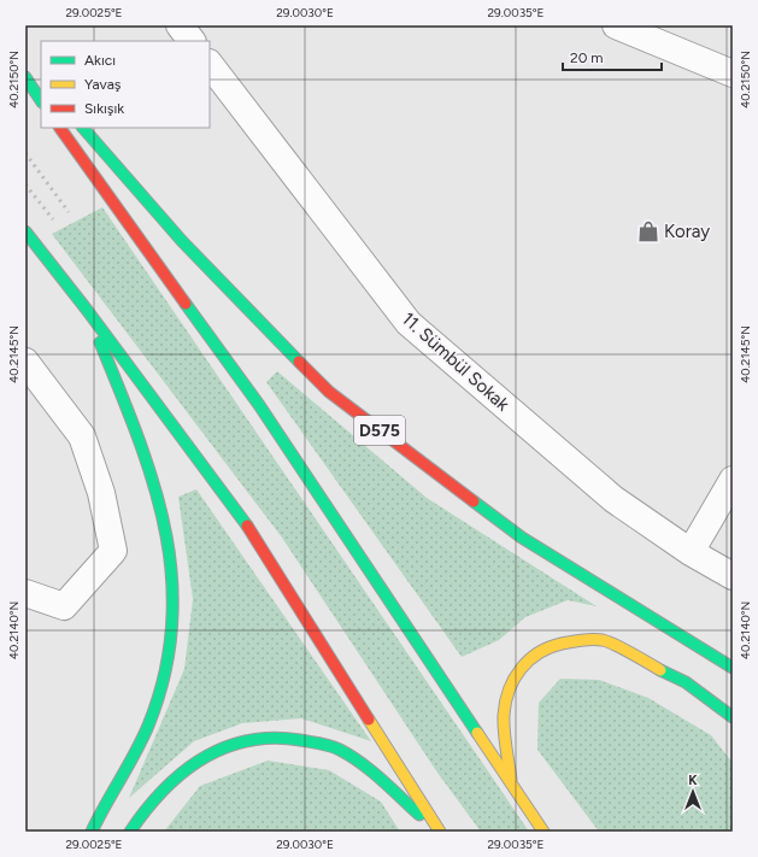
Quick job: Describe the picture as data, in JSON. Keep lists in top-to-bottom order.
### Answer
{
  "streets": {
    "highway": ["D575"],
    "street": ["11. Sümbül Sokak"]
  },
  "places": {
    "shop": ["Koray"]
  },
  "legend": ["Akıcı", "Yavaş", "Sıkışık"],
  "scale_bar": "20 m",
  "north": "top",
  "coordinates": [
    "29.0025°E",
    "29.0030°E",
    "29.0035°E",
    "40.2150°N",
    "40.2145°N",
    "40.2140°N"
  ]
}
